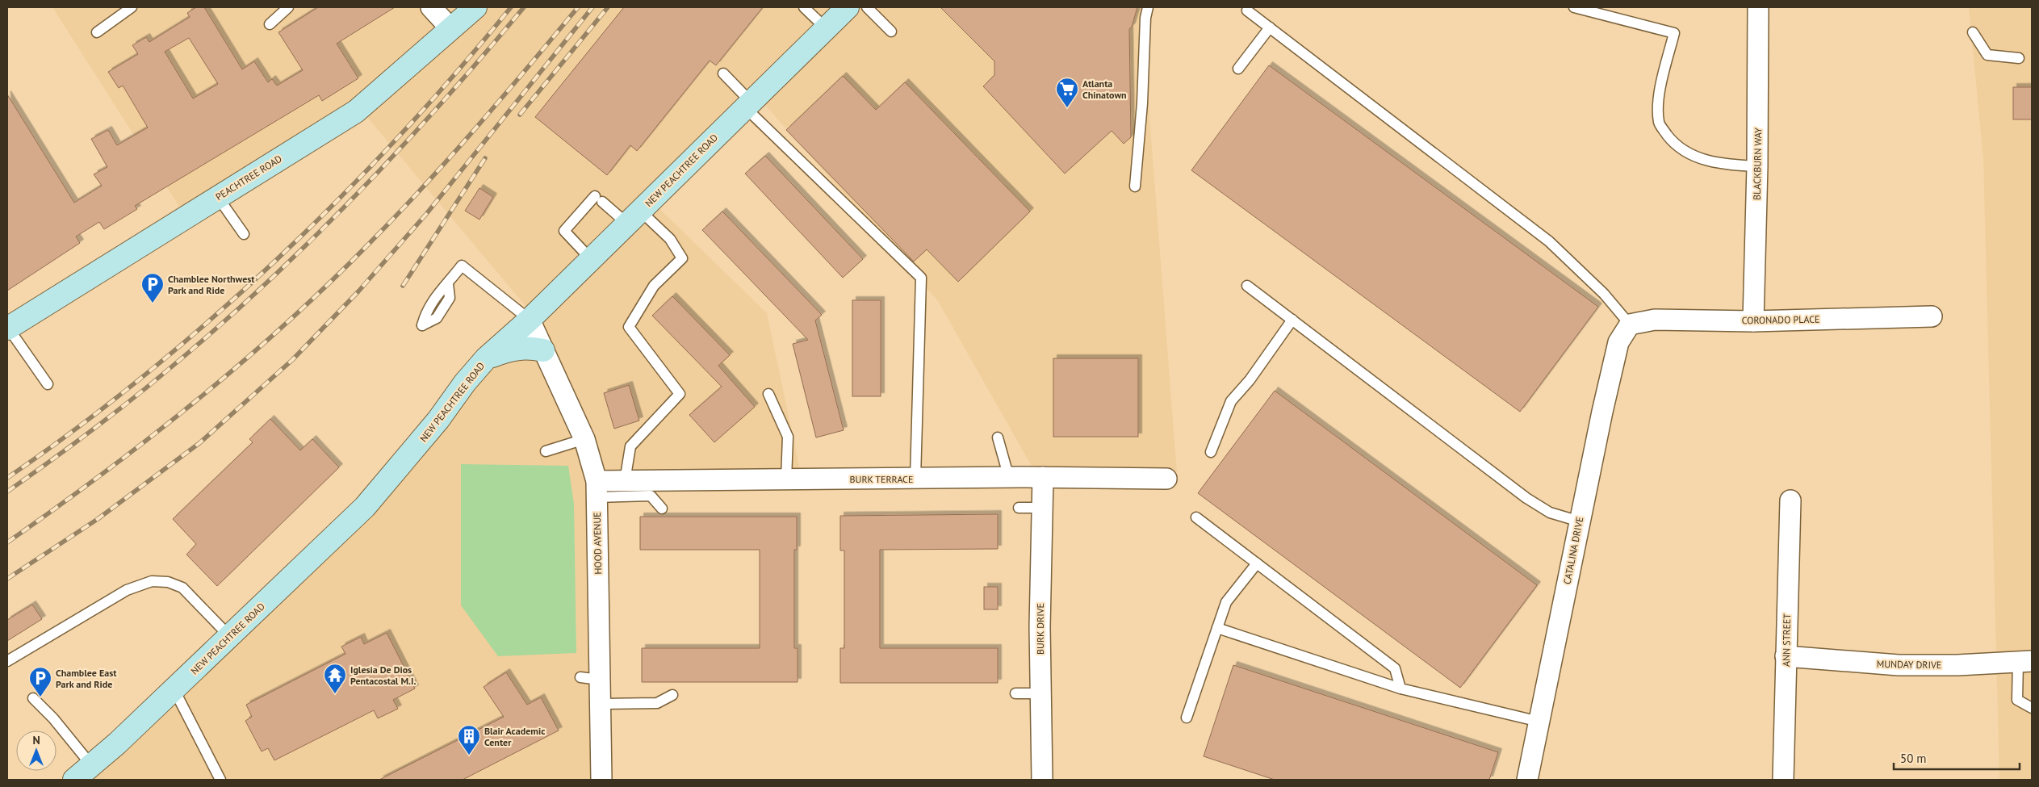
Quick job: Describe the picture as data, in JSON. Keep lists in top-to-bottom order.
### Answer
{
  "streets": {
    "street": [
      "BLACKBURN WAY",
      "NEW PEACHTREE ROAD",
      "PEACHTREE ROAD",
      "CORONADO PLACE",
      "BURK TERRACE",
      "HOOD AVENUE",
      "CATALINA DRIVE",
      "BURK DRIVE",
      "ANN STREET",
      "MUNDAY DRIVE"
    ]
  },
  "crossings": [
    ["BLACKBURN WAY", "CORONADO PLACE"],
    ["NEW PEACHTREE ROAD", "HOOD AVENUE"],
    ["CORONADO PLACE", "CATALINA DRIVE"],
    ["BURK TERRACE", "HOOD AVENUE"],
    ["BURK TERRACE", "BURK DRIVE"],
    ["ANN STREET", "MUNDAY DRIVE"]
  ],
  "places": {
    "supermarket": ["Atlanta Chinatown"],
    "parking": ["Chamblee Northwest Park and Ride", "Chamblee East Park and Ride"],
    "temple": ["Iglesia De Dios Pentacostal M.I."],
    "building": ["Blair Academic Center"]
  },
  "scale_bar": "50 m",
  "north": "top"
}
